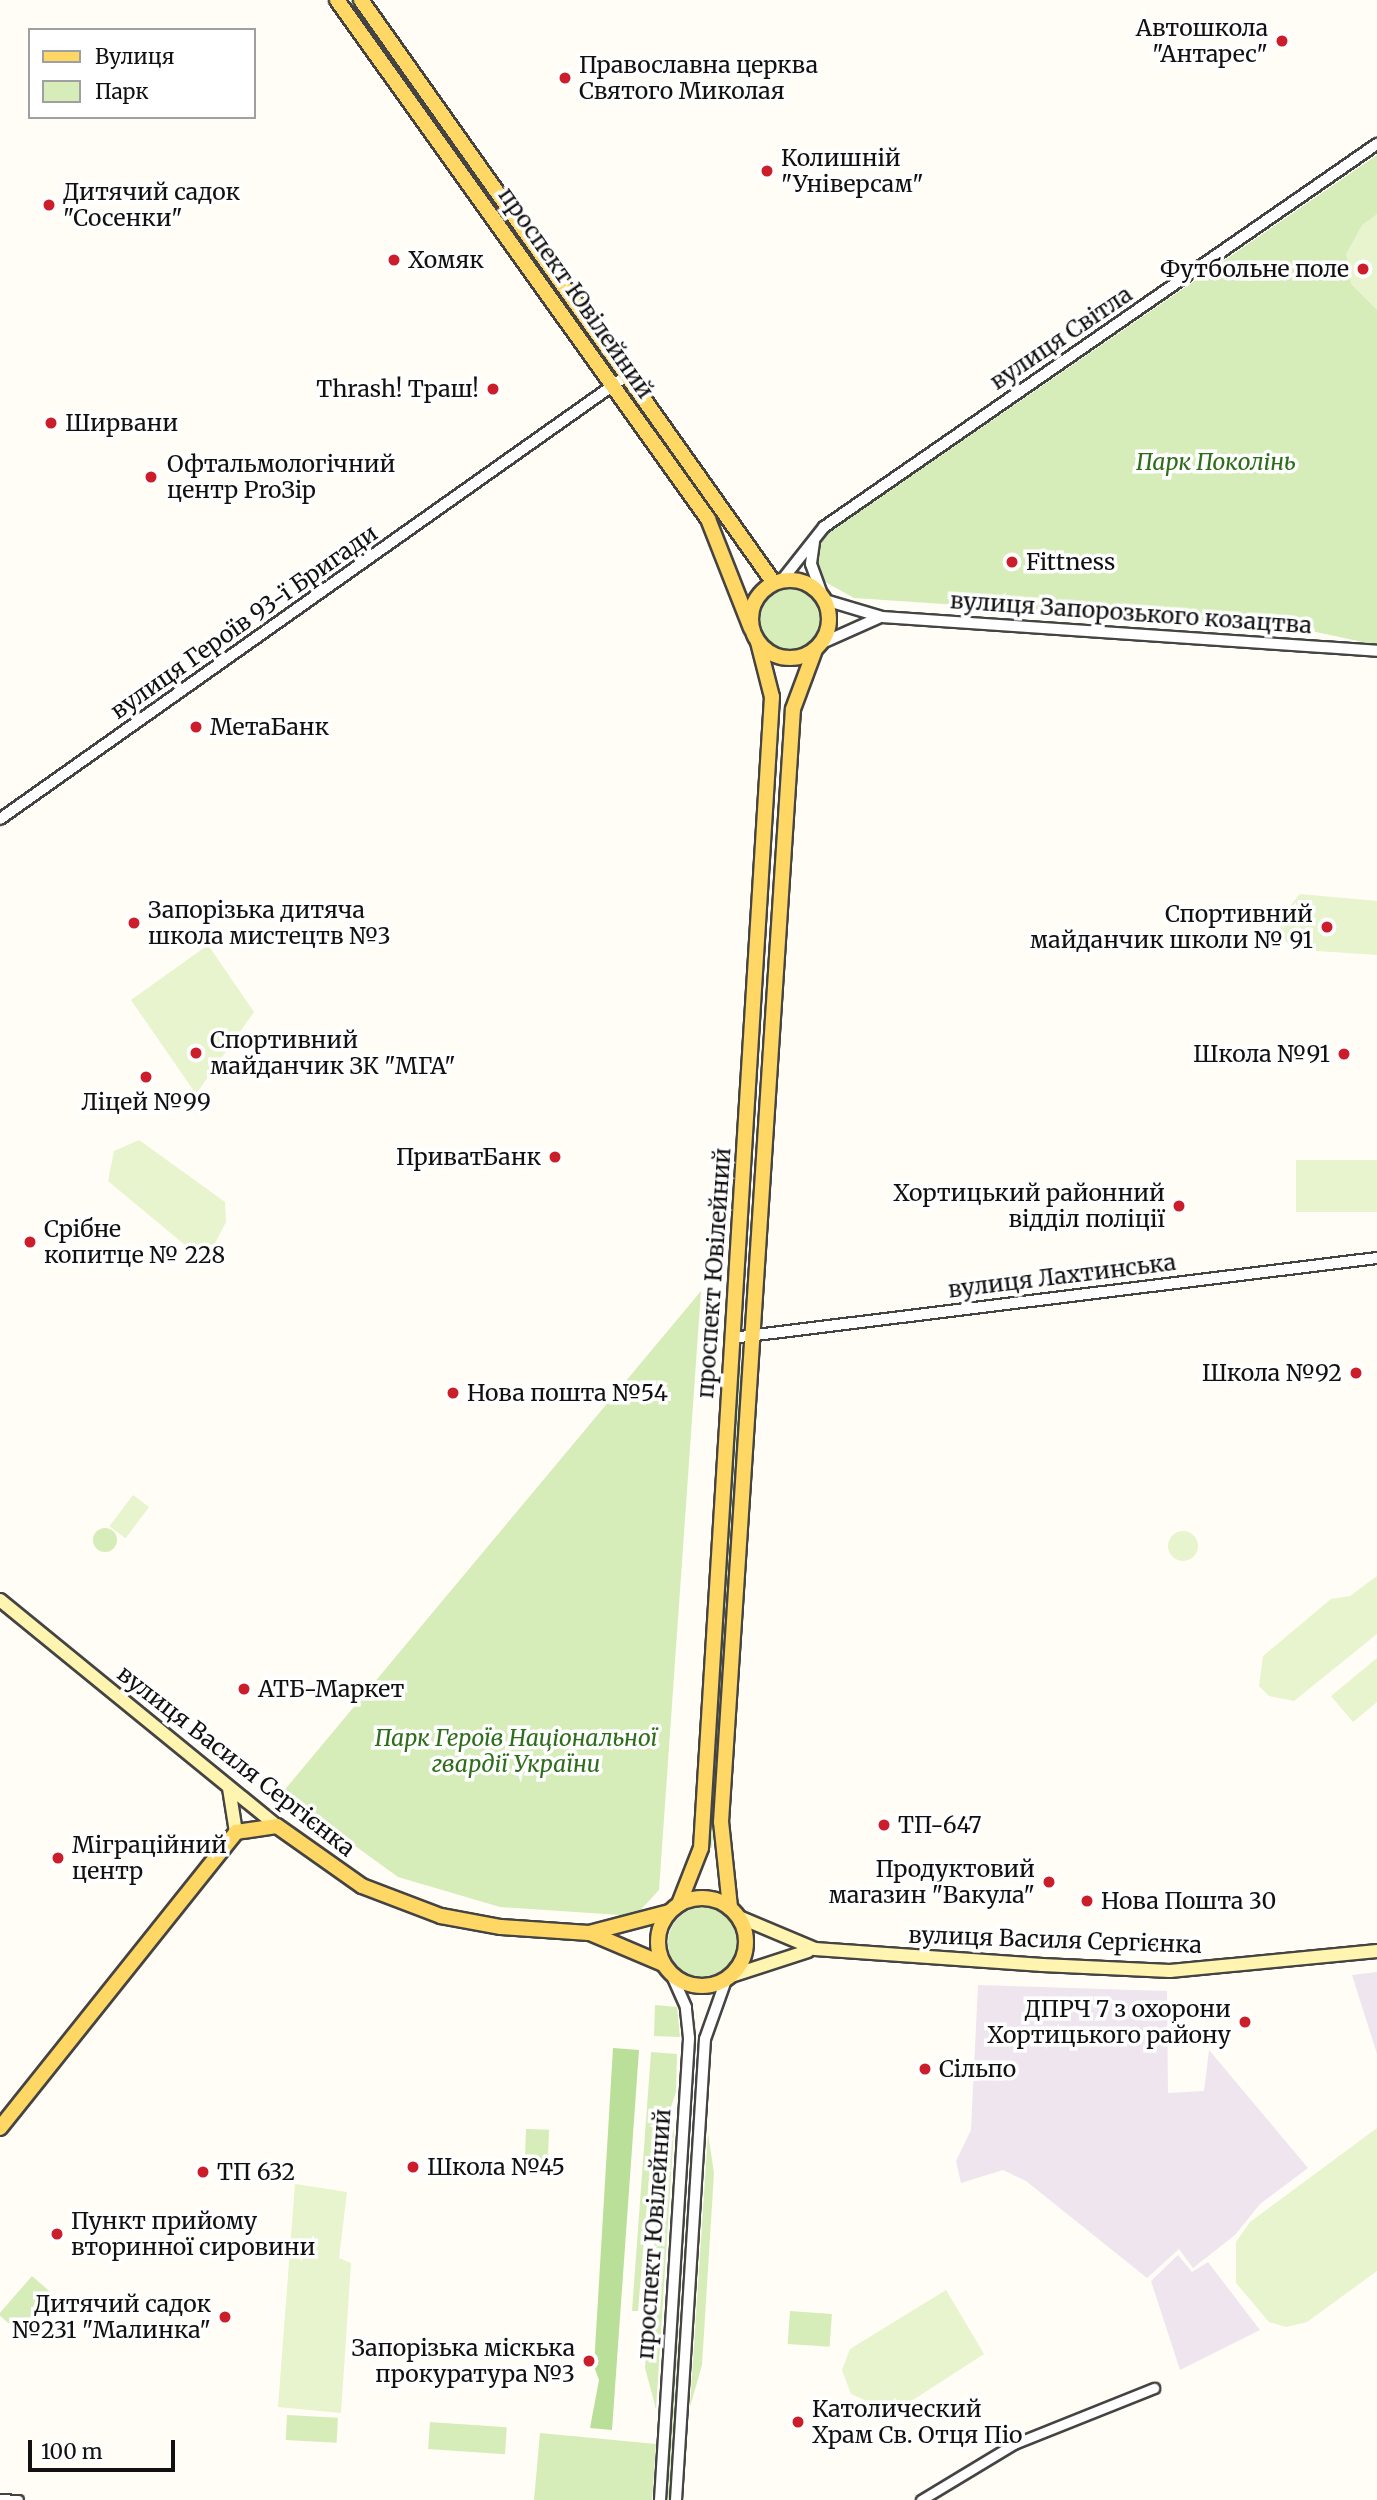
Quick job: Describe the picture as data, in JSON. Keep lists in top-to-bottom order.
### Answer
{
  "streets": {
    "main road": ["проспект Ювілейний", "вулиця Василя Сергієнка"],
    "street": [
      "вулиця Світла",
      "вулиця Запорозького козацтва",
      "вулиця Героїв 93-ї Бригади",
      "вулиця Лахтинська"
    ]
  },
  "crossings": [
    ["проспект Ювілейний", "вулиця Світла"],
    ["проспект Ювілейний", "вулиця Запорозького козацтва"],
    ["проспект Ювілейний", "вулиця Героїв 93-ї Бригади"],
    ["проспект Ювілейний", "вулиця Лахтинська"],
    ["проспект Ювілейний", "вулиця Василя Сергієнка"],
    ["вулиця Світла", "вулиця Запорозького козацтва"]
  ],
  "parks": ["Парк Поколінь", "Парк Героїв Національної гвардії України"],
  "places": [
    "Автошкола \"Антарес\"",
    "Православна церква Святого Миколая",
    "Колишній \"Універсам\"",
    "Дитячий садок \"Сосенки\"",
    "Хомяк",
    "Футбольне поле",
    "Thrash! Траш!",
    "Ширвани",
    "Офтальмологічний центр ProЗір",
    "Fittness",
    "МетаБанк",
    "Запорізька дитяча школа мистецтв №3",
    "Спортивний майданчик школи № 91",
    "Спортивний майданчик ЗК \"МГА\"",
    "Школа №91",
    "Ліцей №99",
    "ПриватБанк",
    "Хортицький районний відділ поліції",
    "Срібне копитце № 228",
    "Школа №92",
    "Нова пошта №54",
    "АТБ-Маркет",
    "ТП-647",
    "Міграційний центр",
    "Продуктовий магазин \"Вакула\"",
    "Нова Пошта 30",
    "ДПРЧ 7 з охорони Хортицького району",
    "Сільпо",
    "Школа №45",
    "ТП 632",
    "Пункт прийому вторинної сировини",
    "Дитячий садок №231 \"Малинка\"",
    "Запорізька міскька прокуратура №3",
    "Католический Храм Св. Отця Піо"
  ],
  "legend": ["Вулиця", "Парк"],
  "scale_bar": "100 m"
}
